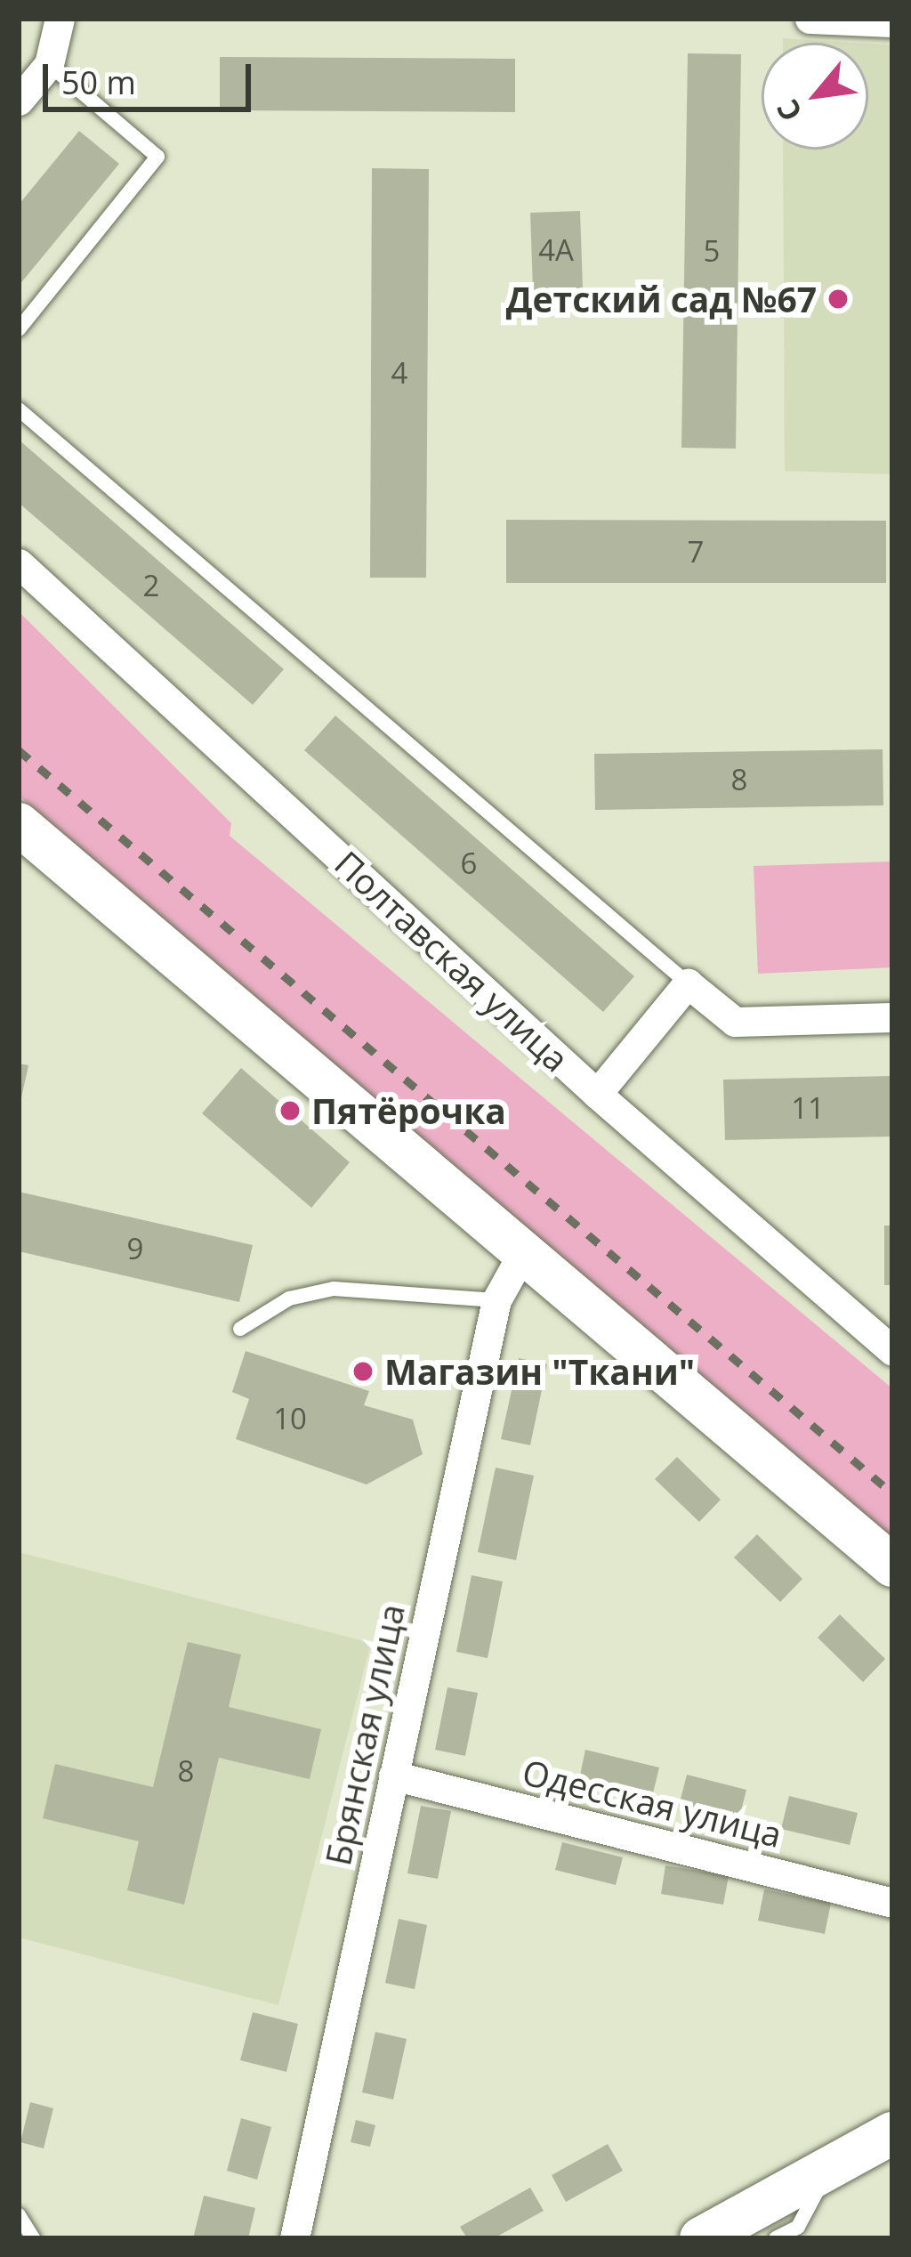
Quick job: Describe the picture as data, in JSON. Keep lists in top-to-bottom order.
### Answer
{
  "streets": {
    "street": ["Полтавская улица", "Брянская улица", "Одесская улица"]
  },
  "crossings": [
    ["Брянская улица", "Одесская улица"]
  ],
  "places": ["Детский сад №67", "Пятёрочка", "Магазин \"Ткани\""],
  "house_numbers": [
    "4А",
    "5",
    "4",
    "7",
    "2",
    "8",
    "6",
    "11",
    "9",
    "10",
    "8"
  ],
  "scale_bar": "50 m",
  "north": "bottom left"
}
